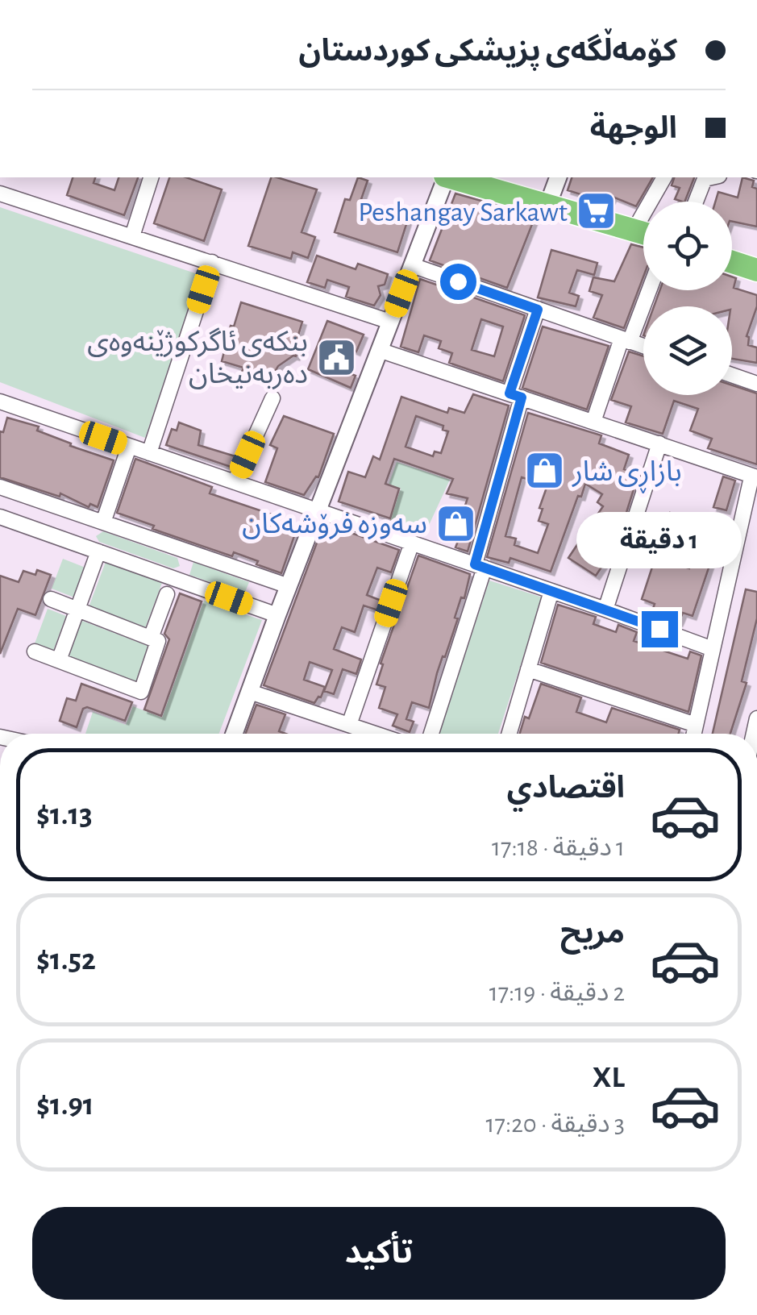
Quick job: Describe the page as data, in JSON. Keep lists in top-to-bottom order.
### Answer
{
  "places": {
    "supermarket": ["Peshangay Sarkawt"],
    "public building": ["بنکەی ئاگرکوژێنەوەی دەربەنیخان"],
    "shop": ["بازاڕی شار", "سەوزە فرۆشەکان"]
  },
  "page": {
    "banner": ["كۆمەڵگەی پزیشكی كوردستان", "الوجهة"],
    "bubble": "1 دقيقة",
    "list": [
      {
        "name": "اقتصادي",
        "note": "1 دقيقة · 17:18",
        "value": "$1.13"
      },
      {
        "name": "مريح",
        "note": "2 دقيقة · 17:19",
        "value": "$1.52"
      },
      {
        "name": "XL",
        "note": "3 دقيقة · 17:20",
        "value": "$1.91"
      }
    ],
    "buttons": "تأكيد"
  }
}
